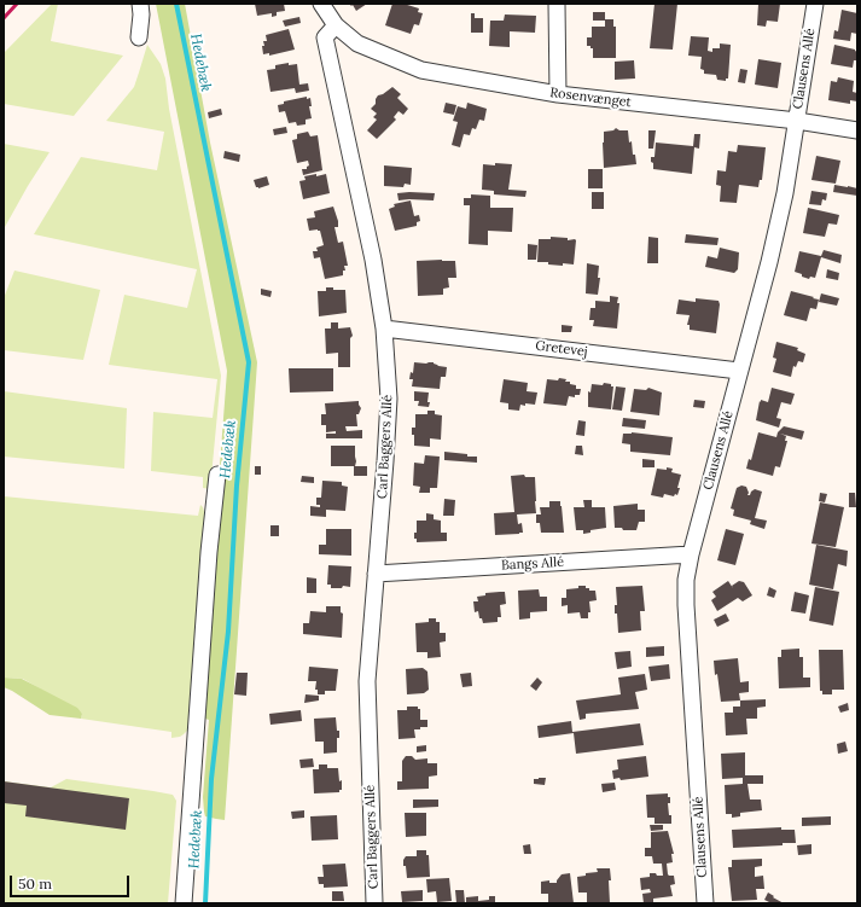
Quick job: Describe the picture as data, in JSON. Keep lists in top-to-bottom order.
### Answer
{
  "streets": {
    "street": [
      "Clausens Allé",
      "Rosenvænget",
      "Gretevej",
      "Carl Baggers Allé",
      "Bangs Allé"
    ]
  },
  "crossings": [
    ["Clausens Allé", "Rosenvænget"],
    ["Clausens Allé", "Gretevej"],
    ["Clausens Allé", "Bangs Allé"],
    ["Rosenvænget", "Carl Baggers Allé"],
    ["Gretevej", "Carl Baggers Allé"],
    ["Carl Baggers Allé", "Bangs Allé"]
  ],
  "water": ["Hedebæk"],
  "scale_bar": "50 m"
}
